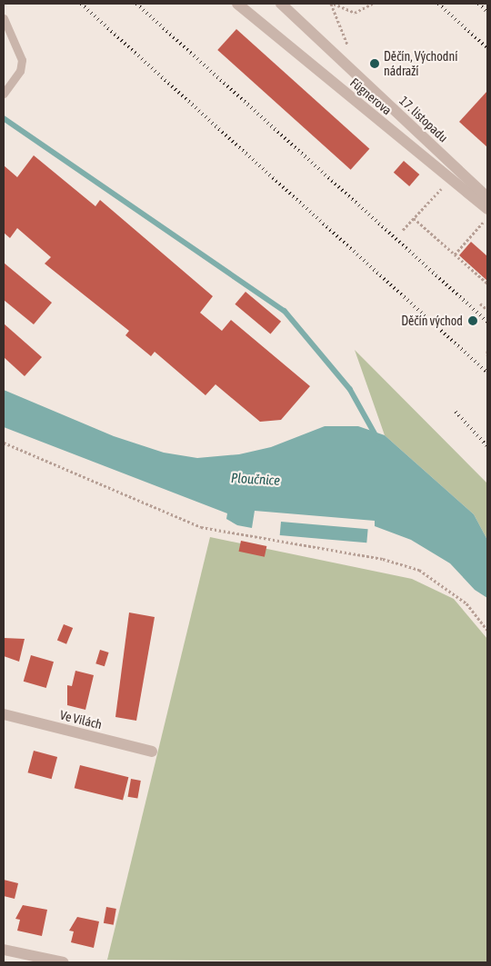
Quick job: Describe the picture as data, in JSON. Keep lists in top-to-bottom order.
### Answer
{
  "streets": {
    "street": ["Fügnerova", "17. listopadu", "Ve Vilách"]
  },
  "water": ["Ploučnice"],
  "places": ["Děčín, Východní nádraží", "Děčín východ"]
}
